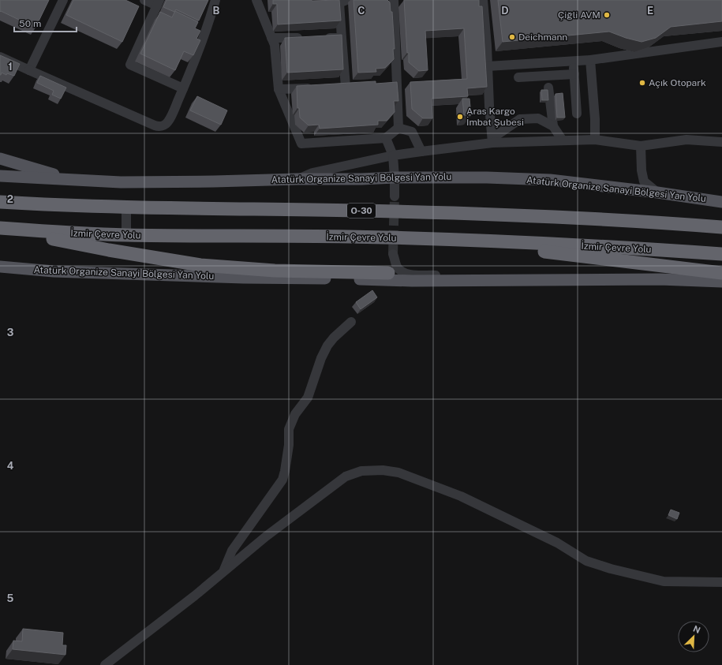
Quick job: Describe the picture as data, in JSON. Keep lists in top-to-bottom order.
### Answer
{
  "streets": {
    "highway": ["O-30", "İzmir Çevre Yolu"],
    "main road": ["Atatürk Organize Sanayi Bölgesi Yan Yolu"]
  },
  "places": [
    "Çiğli AVM",
    "Deichmann",
    "Açık Otopark",
    "Aras Kargo İmbat Şubesi"
  ],
  "scale_bar": "50 m",
  "north": "top right",
  "grid": {
    "columns": [
      "B",
      "C",
      "D",
      "E"
    ],
    "rows": [
      "1",
      "2",
      "3",
      "4",
      "5"
    ]
  }
}
